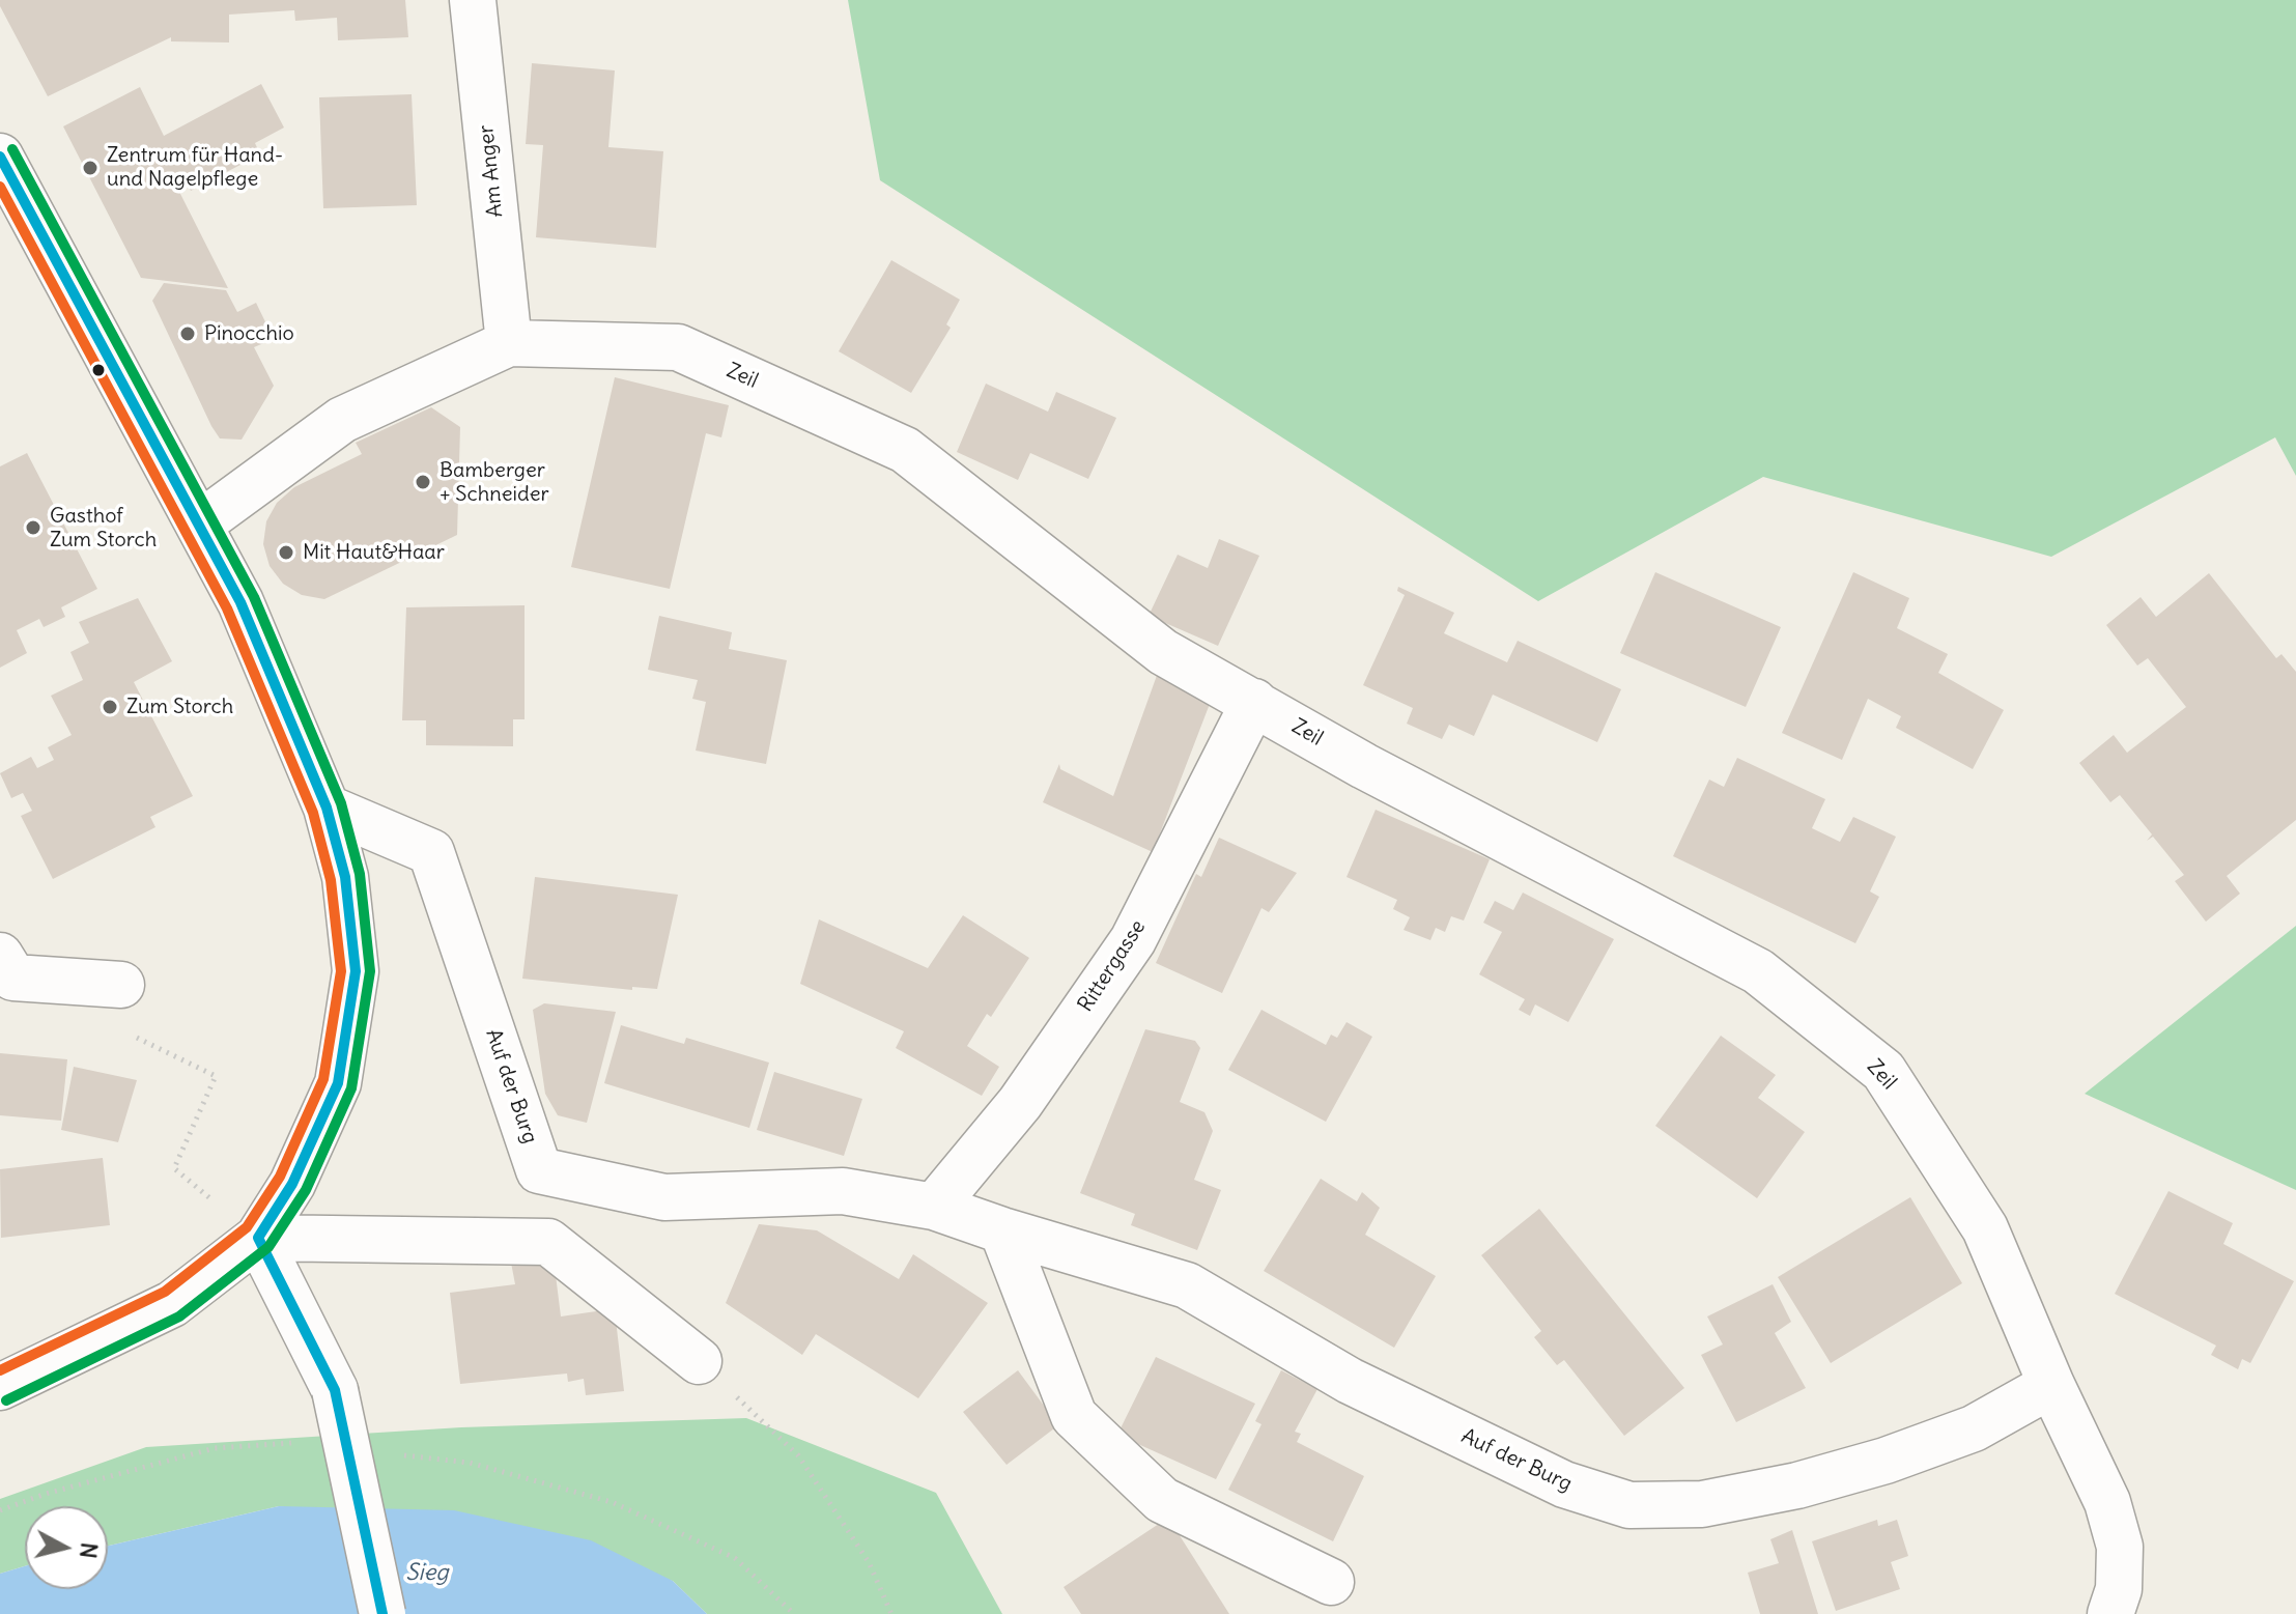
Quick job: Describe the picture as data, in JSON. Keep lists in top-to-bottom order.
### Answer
{
  "streets": {
    "street": [
      "Am Anger",
      "Zeil",
      "Rittergasse",
      "Auf der Burg"
    ]
  },
  "crossings": [
    ["Am Anger", "Zeil"],
    ["Zeil", "Rittergasse"],
    ["Zeil", "Auf der Burg"],
    ["Rittergasse", "Auf der Burg"]
  ],
  "water": ["Sieg"],
  "places": [
    "Zentrum für Hand- und Nagelpflege",
    "Pinocchio",
    "Bamberger + Schneider",
    "Gasthof Zum Storch",
    "Mit Haut&Haar",
    "Zum Storch"
  ],
  "north": "right"
}
